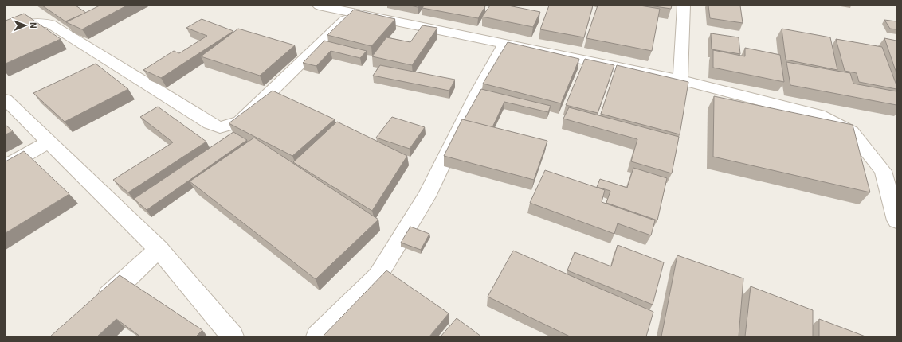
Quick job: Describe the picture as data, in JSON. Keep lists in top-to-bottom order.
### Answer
{
  "north": "right"
}
